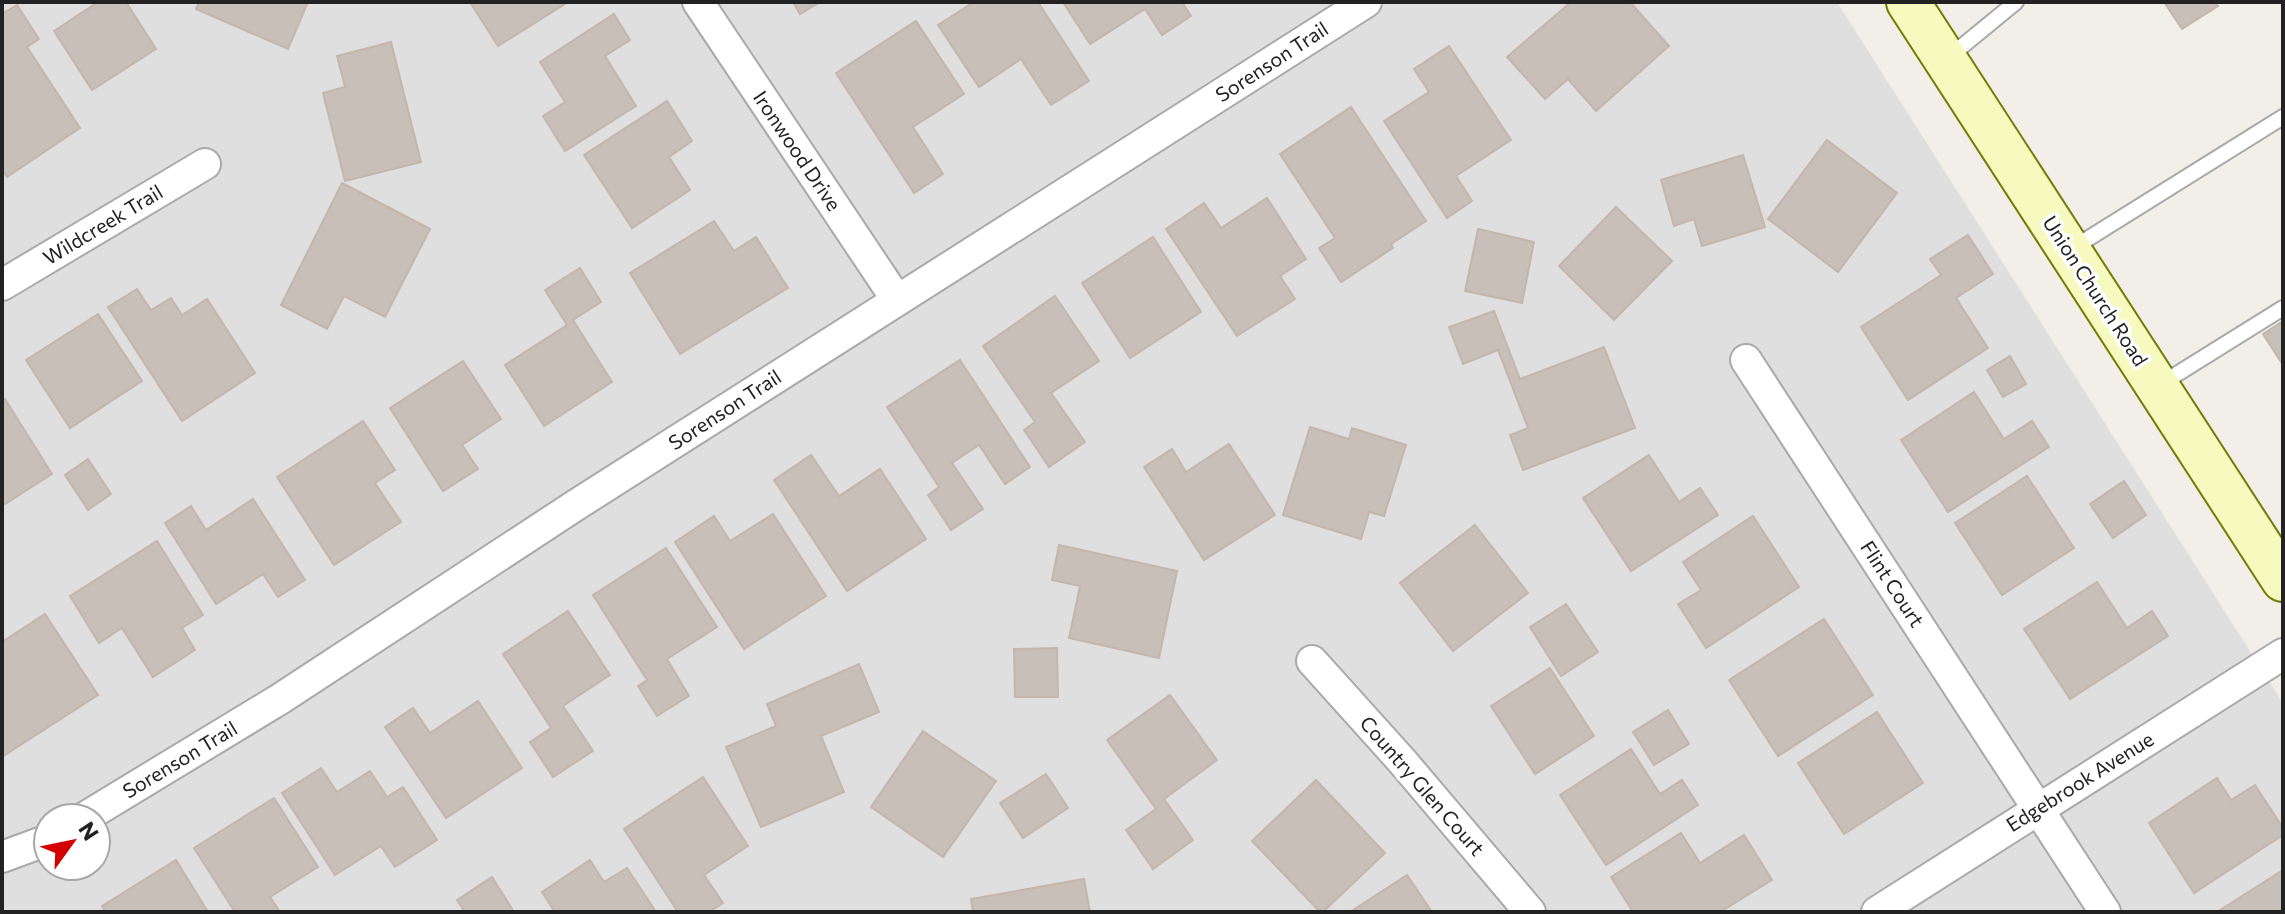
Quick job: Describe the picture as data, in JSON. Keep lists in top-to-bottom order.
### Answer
{
  "streets": {
    "street": [
      "Sorenson Trail",
      "Ironwood Drive",
      "Wildcreek Trail",
      "Union Church Road",
      "Flint Court",
      "Edgebrook Avenue",
      "Country Glen Court"
    ]
  },
  "crossings": [
    ["Sorenson Trail", "Ironwood Drive"],
    ["Flint Court", "Edgebrook Avenue"]
  ],
  "north": "top right"
}
